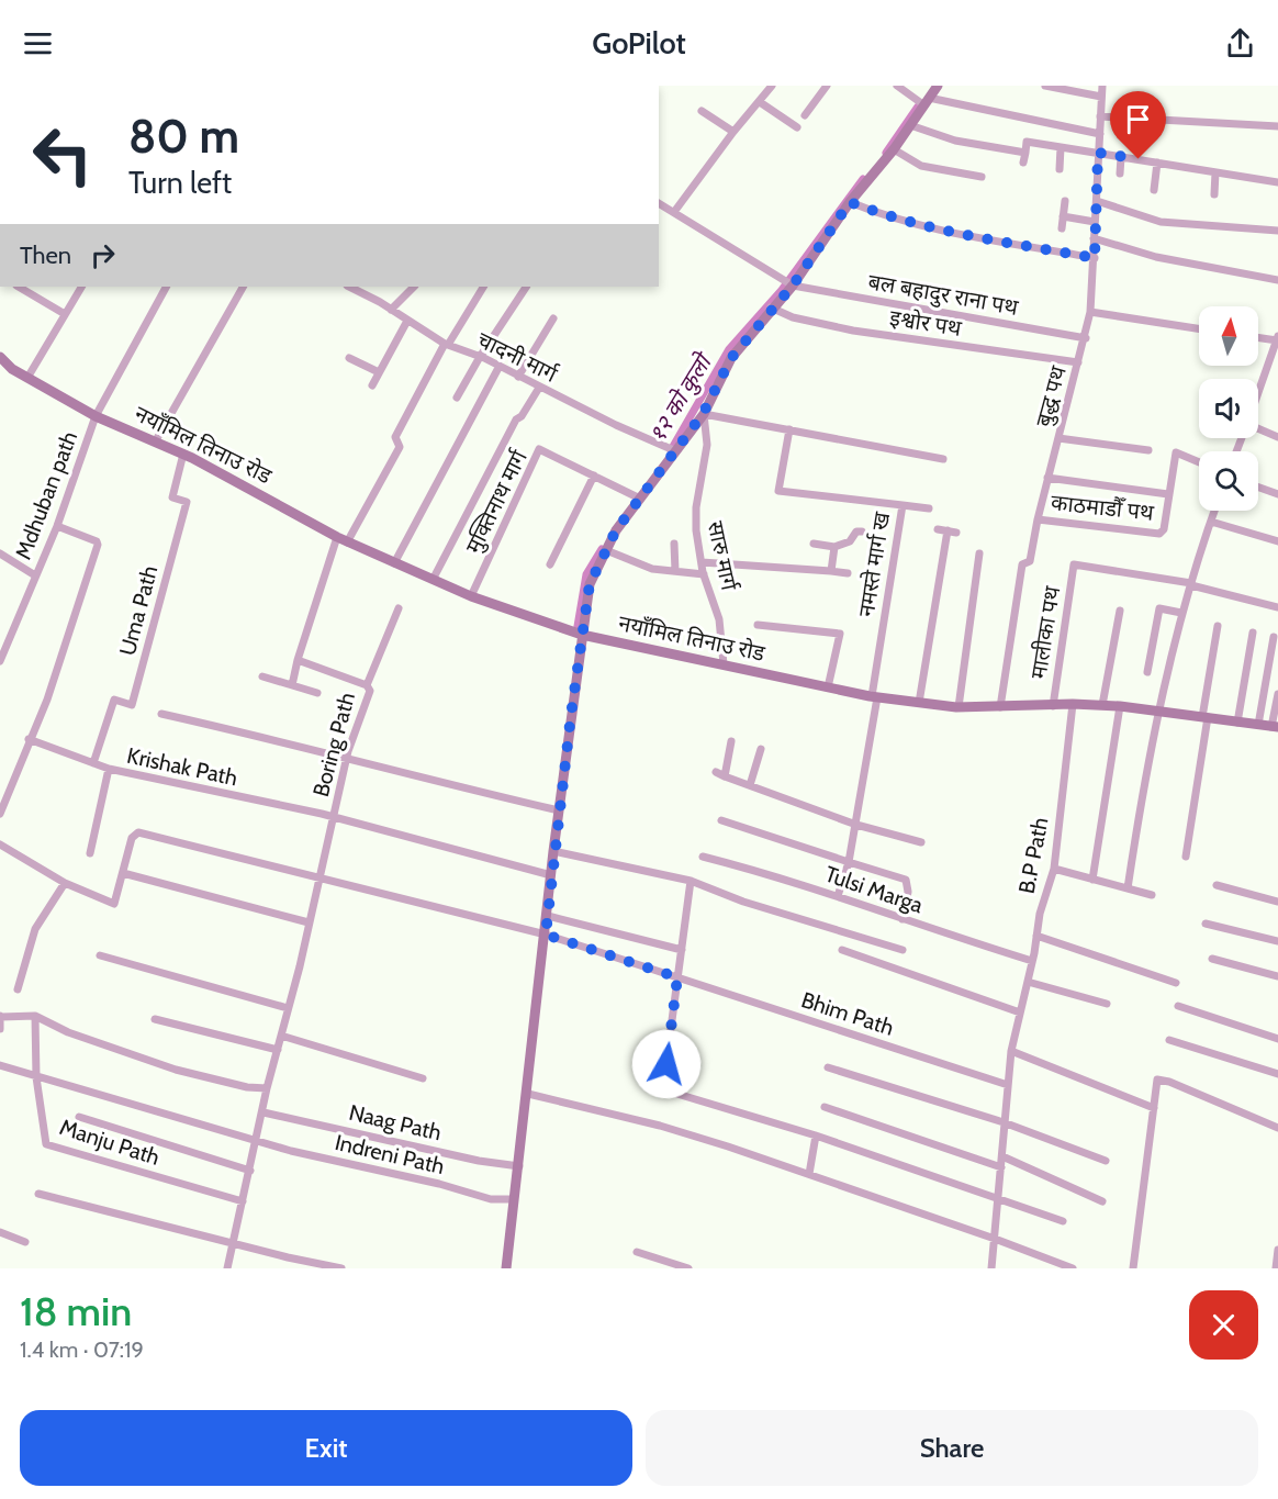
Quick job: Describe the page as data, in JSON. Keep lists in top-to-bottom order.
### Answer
{
  "streets": {
    "street": [
      "बल बहादुर राना पथ",
      "इश्वोर पथ",
      "चादनी मार्ग",
      "बुद्ध पथ",
      "नयाँमिल तिनाउ रोड",
      "Mdhuban path",
      "मुक्तिनाथ मार्ग",
      "काठमाडौँ पथ",
      "सारु मार्ग",
      "नमस्ते मार्ग ख",
      "Uma Path",
      "मालीका पथ",
      "Boring Path",
      "Krishak Path",
      "B.P Path",
      "Tulsi Marga",
      "Bhim Path",
      "Naag Path",
      "Manju Path",
      "Indreni Path"
    ]
  },
  "crossings": [
    ["बल बहादुर राना पथ", "बुद्ध पथ"],
    ["इश्वोर पथ", "बुद्ध पथ"],
    ["बुद्ध पथ", "नयाँमिल तिनाउ रोड"],
    ["बुद्ध पथ", "काठमाडौँ पथ"],
    ["नयाँमिल तिनाउ रोड", "Mdhuban path"],
    ["नयाँमिल तिनाउ रोड", "मुक्तिनाथ मार्ग"],
    ["नयाँमिल तिनाउ रोड", "सारु मार्ग"],
    ["नयाँमिल तिनाउ रोड", "नमस्ते मार्ग ख"],
    ["नयाँमिल तिनाउ रोड", "Uma Path"],
    ["नयाँमिल तिनाउ रोड", "मालीका पथ"],
    ["नयाँमिल तिनाउ रोड", "B.P Path"],
    ["नमस्ते मार्ग ख", "Tulsi Marga"],
    ["Uma Path", "Krishak Path"],
    ["Boring Path", "Krishak Path"],
    ["Boring Path", "Bhim Path"],
    ["Boring Path", "Naag Path"],
    ["Boring Path", "Manju Path"],
    ["Boring Path", "Indreni Path"],
    ["B.P Path", "Tulsi Marga"],
    ["B.P Path", "Bhim Path"],
    ["Manju Path", "Indreni Path"]
  ],
  "water": ["१२ को कुलो"],
  "north": "top",
  "page": {
    "header": "GoPilot",
    "turn": ["80 m", "Turn left"],
    "then": "Then",
    "heading": ["18 min", "1.4 km · 07:19"],
    "buttons": ["Exit", "Share"]
  }
}
